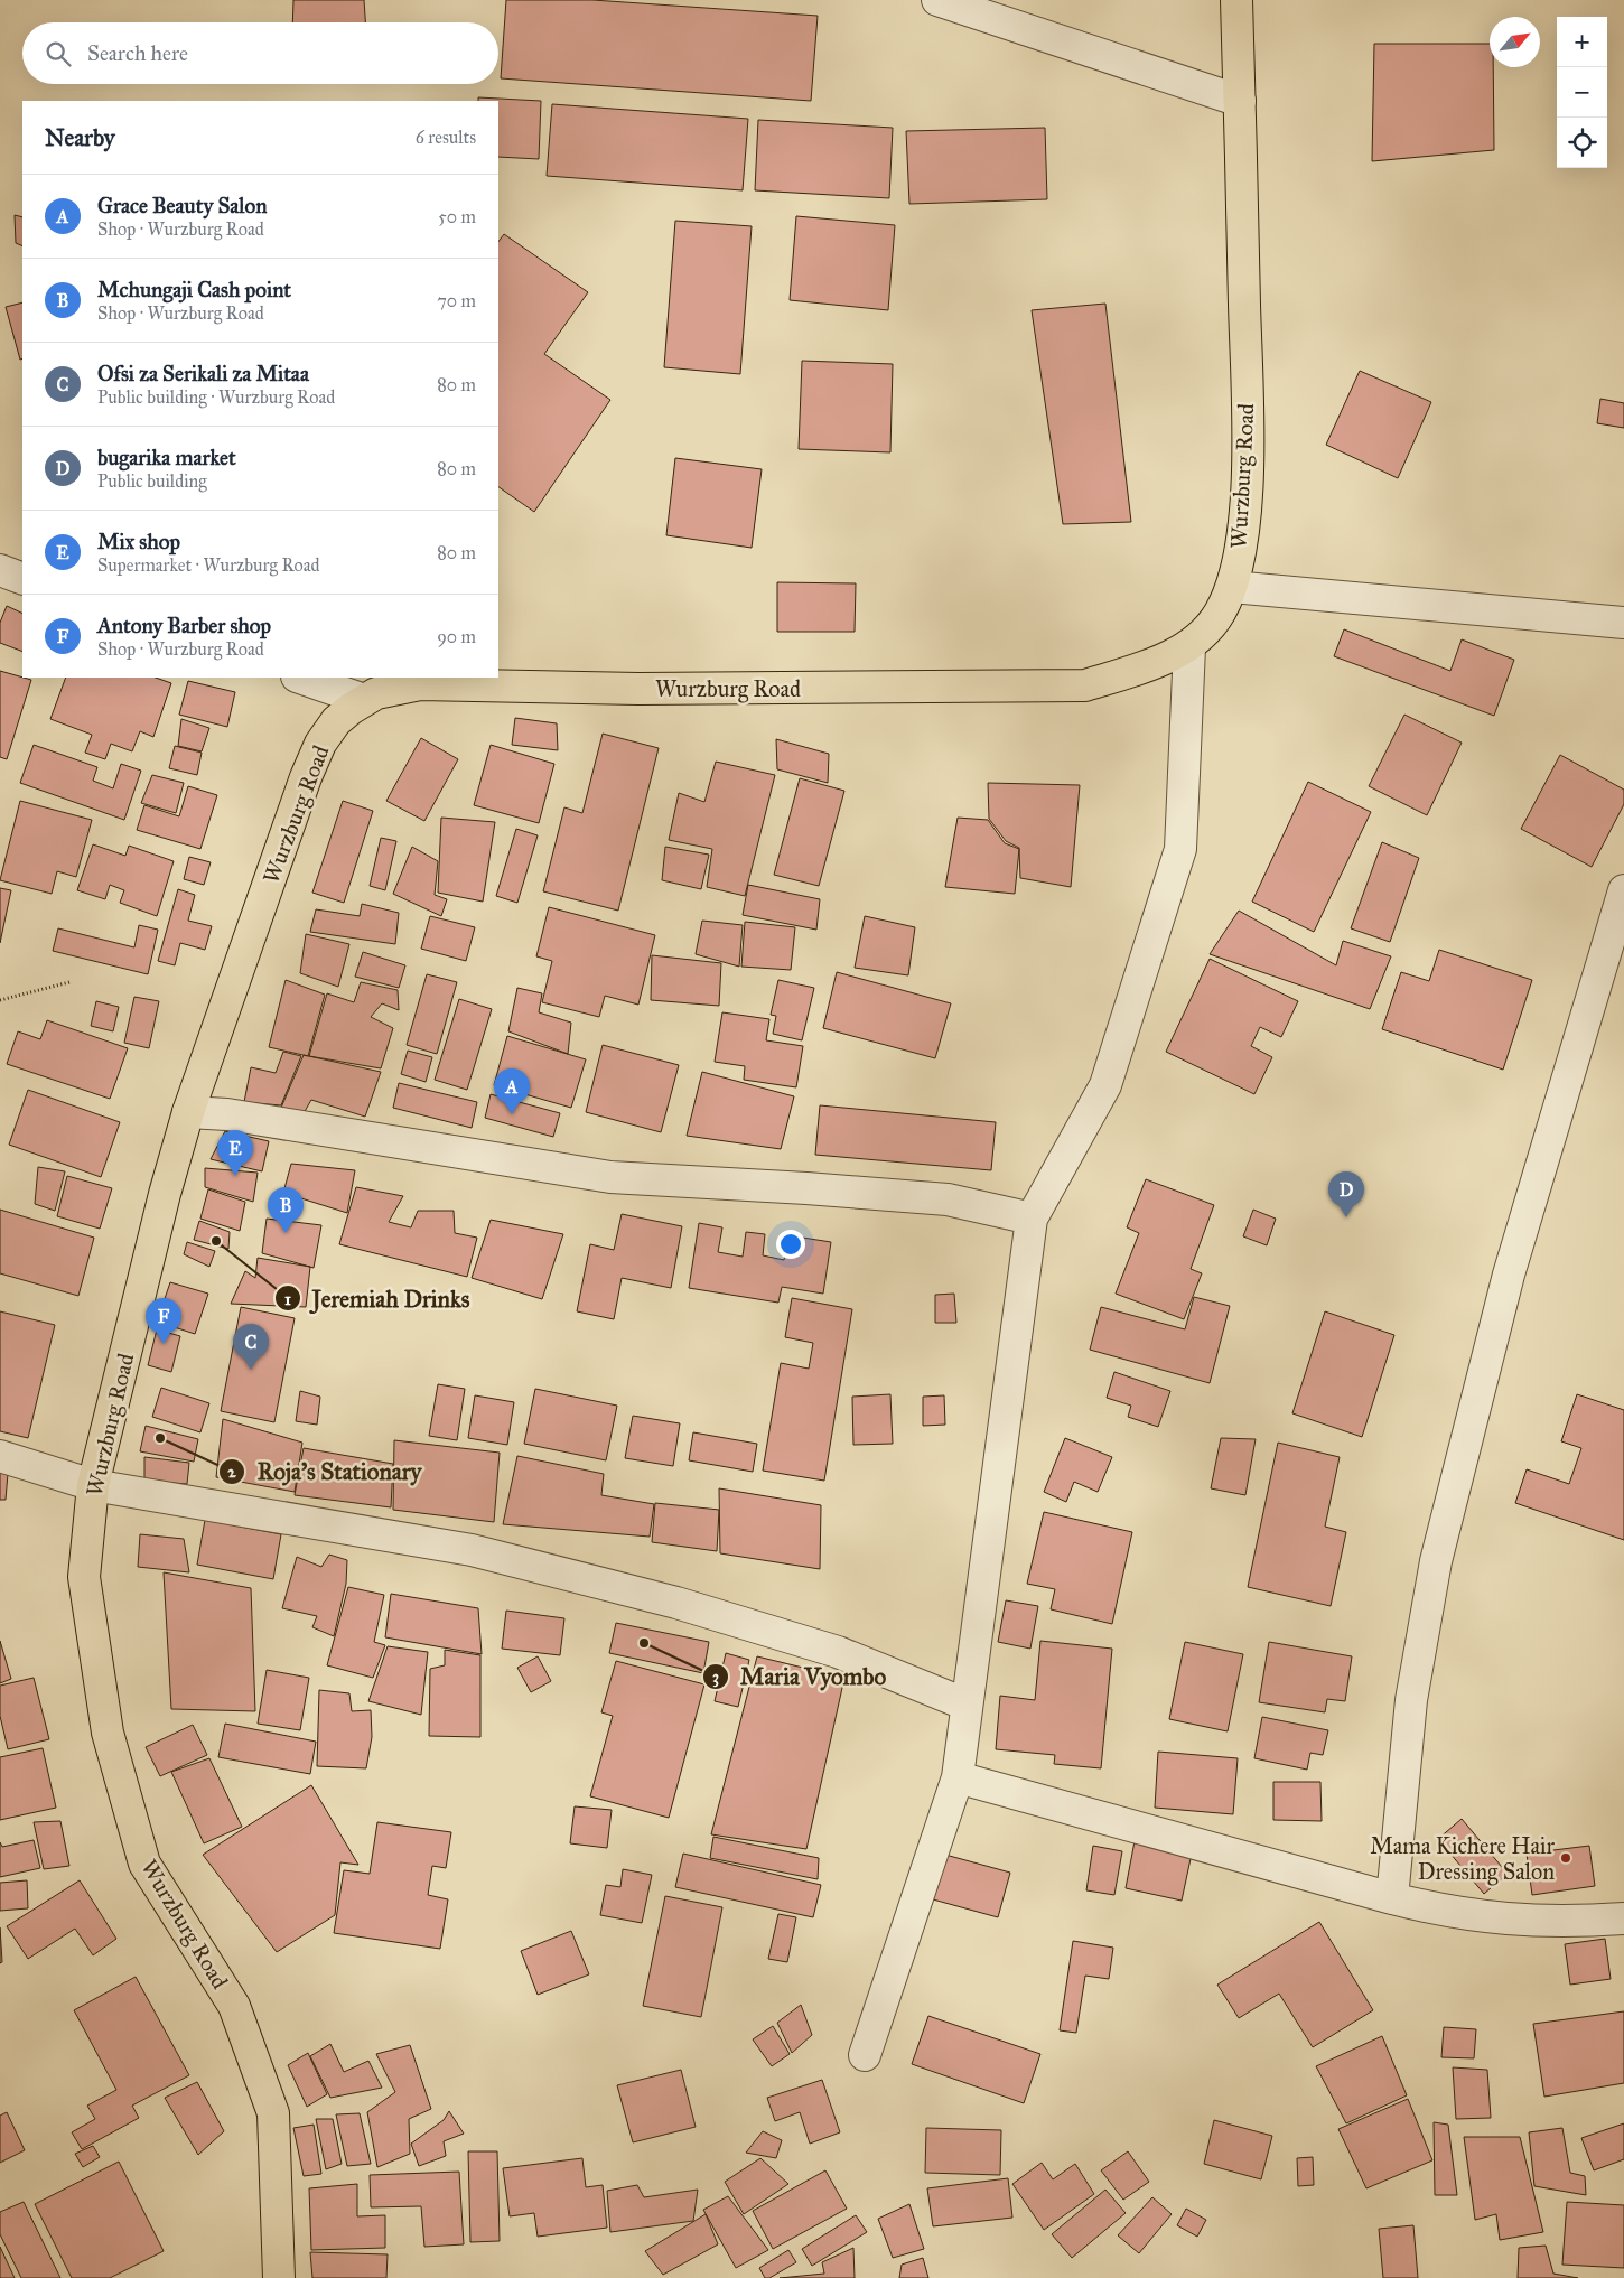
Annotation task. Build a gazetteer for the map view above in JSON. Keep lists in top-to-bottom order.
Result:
{
  "streets": {
    "main road": ["Wurzburg Road"]
  },
  "places": [
    "Jeremiah Drinks",
    "Roja's Stationary",
    "Maria Vyombo",
    "Mama Kichere Hair Dressing Salon"
  ],
  "north": "top right",
  "page": {
    "map_buttons": ["+", "−"],
    "search": "Search here",
    "heading": ["Nearby", "6 results"],
    "list": [
      {
        "mark": "A",
        "name": "Grace Beauty Salon",
        "note": "Shop · Wurzburg Road",
        "value": "50 m"
      },
      {
        "mark": "B",
        "name": "Mchungaji Cash point",
        "note": "Shop · Wurzburg Road",
        "value": "70 m"
      },
      {
        "mark": "C",
        "name": "Ofsi za Serikali za Mitaa",
        "note": "Public building · Wurzburg Road",
        "value": "80 m"
      },
      {
        "mark": "D",
        "name": "bugarika market",
        "note": "Public building",
        "value": "80 m"
      },
      {
        "mark": "E",
        "name": "Mix shop",
        "note": "Supermarket · Wurzburg Road",
        "value": "80 m"
      },
      {
        "mark": "F",
        "name": "Antony Barber shop",
        "note": "Shop · Wurzburg Road",
        "value": "90 m"
      }
    ],
    "pins": [
      "A",
      "E",
      "D",
      "B",
      "F",
      "C"
    ]
  }
}
